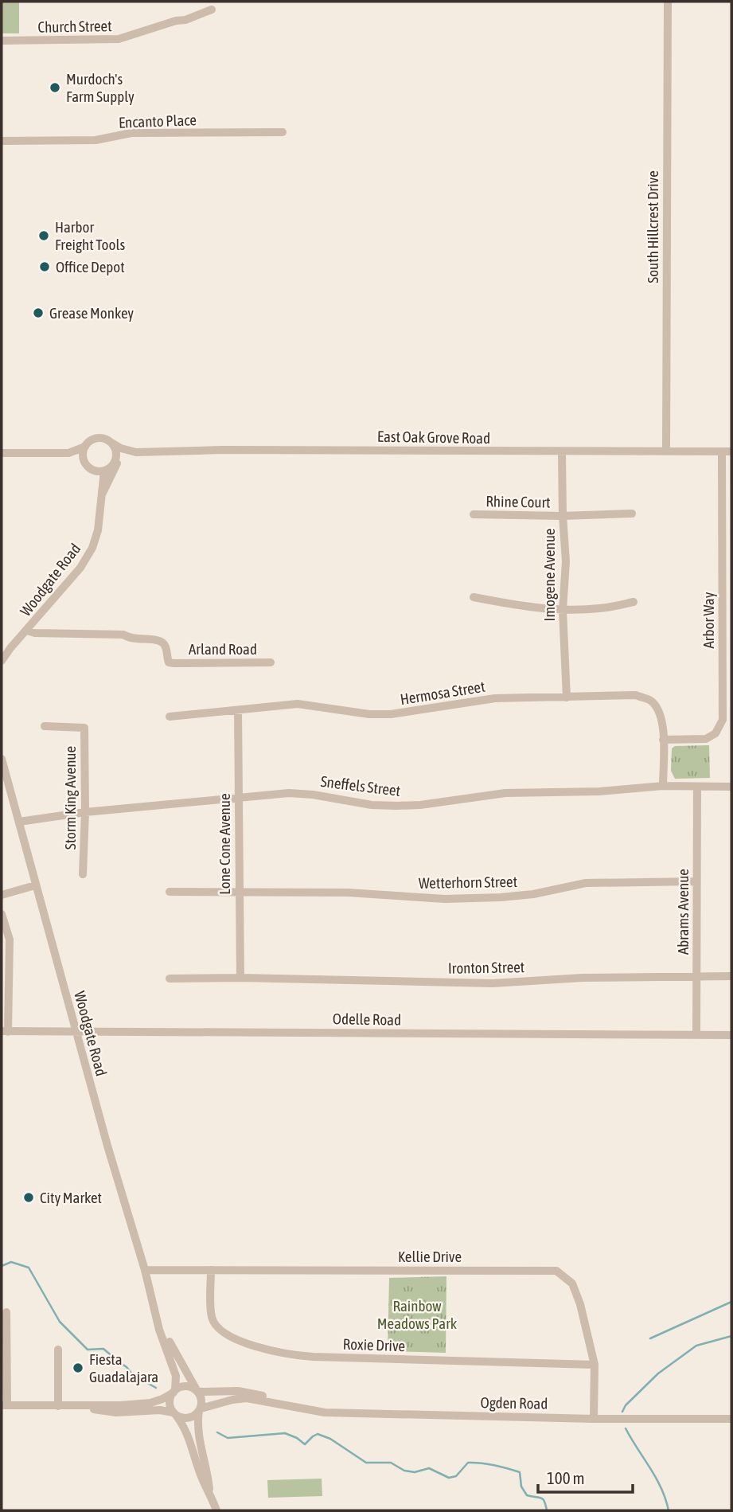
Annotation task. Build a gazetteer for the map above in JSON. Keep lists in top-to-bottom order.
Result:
{
  "streets": {
    "street": [
      "Church Street",
      "Encanto Place",
      "South Hillcrest Drive",
      "East Oak Grove Road",
      "Rhine Court",
      "Imogene Avenue",
      "Woodgate Road",
      "Arbor Way",
      "Arland Road",
      "Hermosa Street",
      "Sneffels Street",
      "Storm King Avenue",
      "Lone Cone Avenue",
      "Wetterhorn Street",
      "Abrams Avenue",
      "Ironton Street",
      "Odelle Road",
      "Kellie Drive",
      "Roxie Drive",
      "Ogden Road"
    ]
  },
  "crossings": [
    ["South Hillcrest Drive", "East Oak Grove Road"],
    ["East Oak Grove Road", "Imogene Avenue"],
    ["East Oak Grove Road", "Woodgate Road"],
    ["East Oak Grove Road", "Arbor Way"],
    ["Rhine Court", "Imogene Avenue"],
    ["Imogene Avenue", "Hermosa Street"],
    ["Woodgate Road", "Arland Road"],
    ["Woodgate Road", "Sneffels Street"],
    ["Woodgate Road", "Odelle Road"],
    ["Woodgate Road", "Kellie Drive"],
    ["Woodgate Road", "Ogden Road"],
    ["Arbor Way", "Hermosa Street"],
    ["Hermosa Street", "Lone Cone Avenue"],
    ["Sneffels Street", "Storm King Avenue"],
    ["Sneffels Street", "Lone Cone Avenue"],
    ["Sneffels Street", "Abrams Avenue"],
    ["Lone Cone Avenue", "Wetterhorn Street"],
    ["Lone Cone Avenue", "Ironton Street"],
    ["Wetterhorn Street", "Abrams Avenue"],
    ["Abrams Avenue", "Ironton Street"],
    ["Abrams Avenue", "Odelle Road"],
    ["Kellie Drive", "Roxie Drive"],
    ["Kellie Drive", "Ogden Road"]
  ],
  "parks": ["Rainbow Meadows Park"],
  "places": [
    "Murdoch's Farm Supply",
    "Harbor Freight Tools",
    "Office Depot",
    "Grease Monkey",
    "City Market",
    "Fiesta Guadalajara"
  ],
  "scale_bar": "100 m"
}
